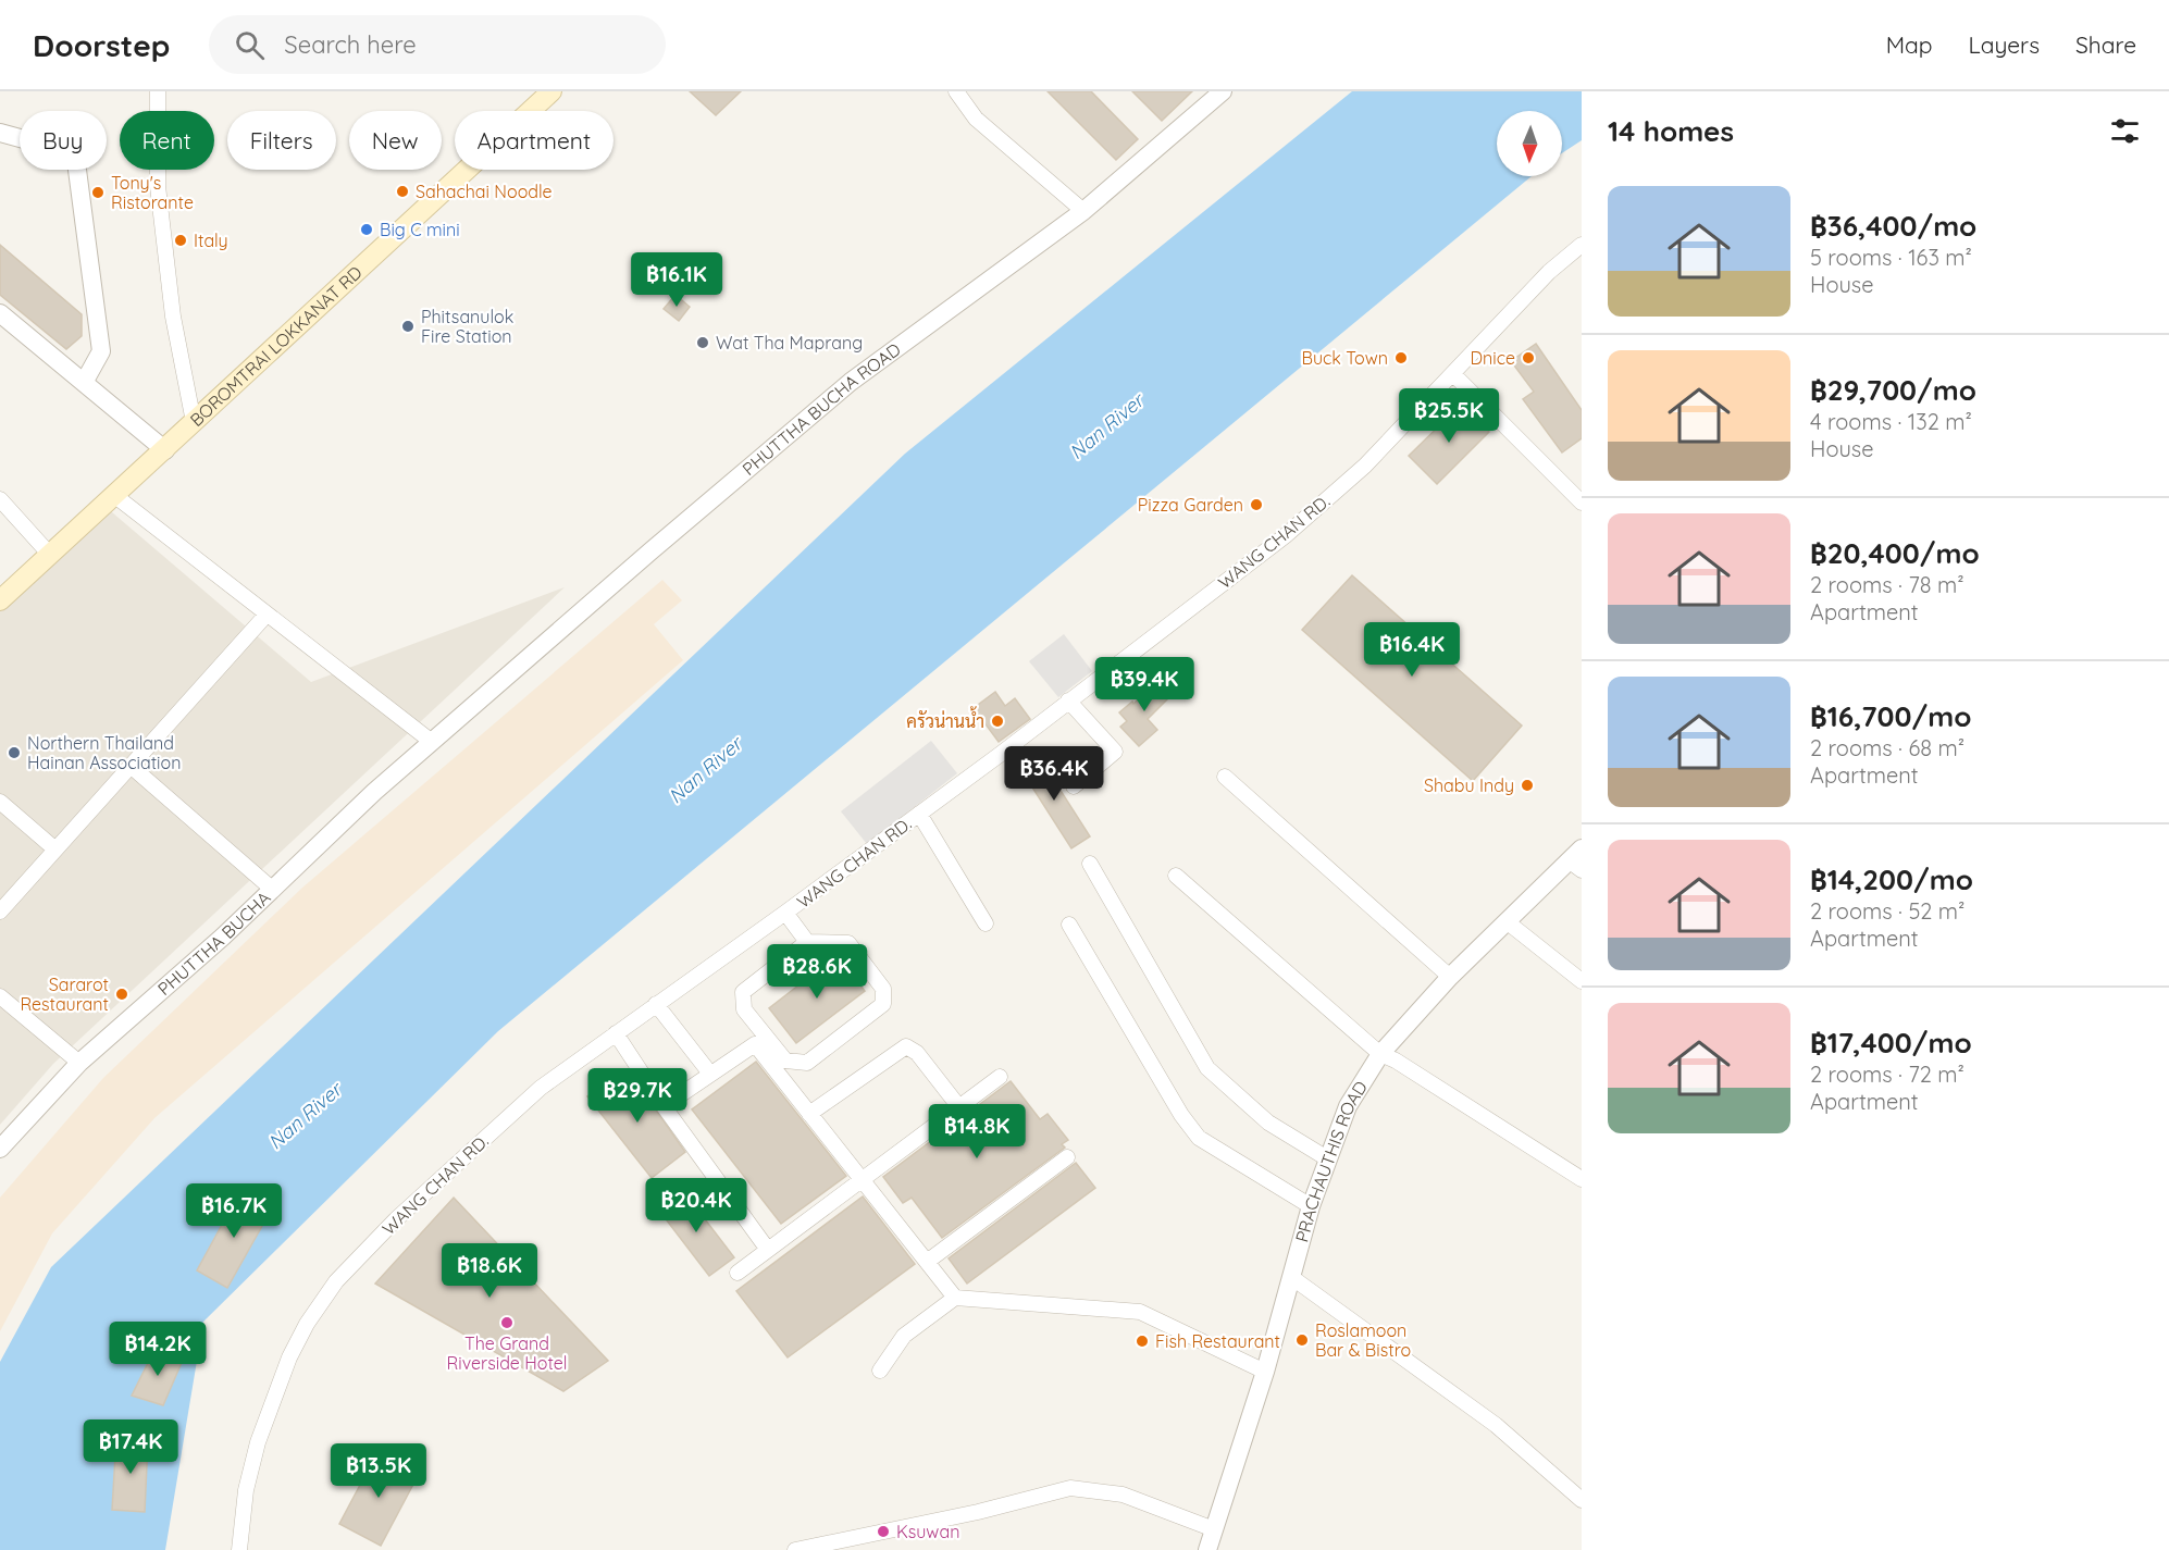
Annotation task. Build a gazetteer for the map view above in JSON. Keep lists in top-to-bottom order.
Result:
{
  "streets": {
    "main road": ["BOROMTRAI LOKKANAT RD"],
    "street": [
      "PHUTTHA BUCHA ROAD",
      "WANG CHAN RD.",
      "PHUTTHA BUCHA",
      "PRACHAUTHIS ROAD"
    ]
  },
  "crossings": [
    ["PHUTTHA BUCHA ROAD", "PHUTTHA BUCHA"]
  ],
  "water": ["Nan River"],
  "places": [
    "Sahachai Noodle",
    "Tony's Ristorante",
    "Big C mini",
    "Italy",
    "Phitsanulok Fire Station",
    "Wat Tha Maprang",
    "Buck Town",
    "Dnice",
    "Pizza Garden",
    "ครัวน่านน้ำ",
    "Northern Thailand Hainan Association",
    "Shabu Indy",
    "Sararot Restaurant",
    "The Grand Riverside Hotel",
    "Roslamoon Bar & Bistro",
    "Fish Restaurant",
    "Ksuwan"
  ],
  "north": "bottom",
  "page": {
    "header": "Doorstep",
    "search": "Search here",
    "nav": ["Map", "Layers", "Share"],
    "heading": "14 homes",
    "chip": [
      "Buy",
      "Rent",
      "Filters",
      "New",
      "Apartment"
    ],
    "list": [
      {
        "name": "฿36,400/mo",
        "note": "5 rooms · 163 m² · House"
      },
      {
        "name": "฿29,700/mo",
        "note": "4 rooms · 132 m² · House"
      },
      {
        "name": "฿20,400/mo",
        "note": "2 rooms · 78 m² · Apartment"
      },
      {
        "name": "฿16,700/mo",
        "note": "2 rooms · 68 m² · Apartment"
      },
      {
        "name": "฿14,200/mo",
        "note": "2 rooms · 52 m² · Apartment"
      },
      {
        "name": "฿17,400/mo",
        "note": "2 rooms · 72 m² · Apartment"
      }
    ],
    "price": [
      "฿16.1K",
      "฿25.5K",
      "฿16.4K",
      "฿39.4K",
      "฿36.4K",
      "฿28.6K",
      "฿29.7K",
      "฿14.8K",
      "฿20.4K",
      "฿16.7K",
      "฿18.6K",
      "฿14.2K",
      "฿17.4K",
      "฿13.5K"
    ]
  }
}
